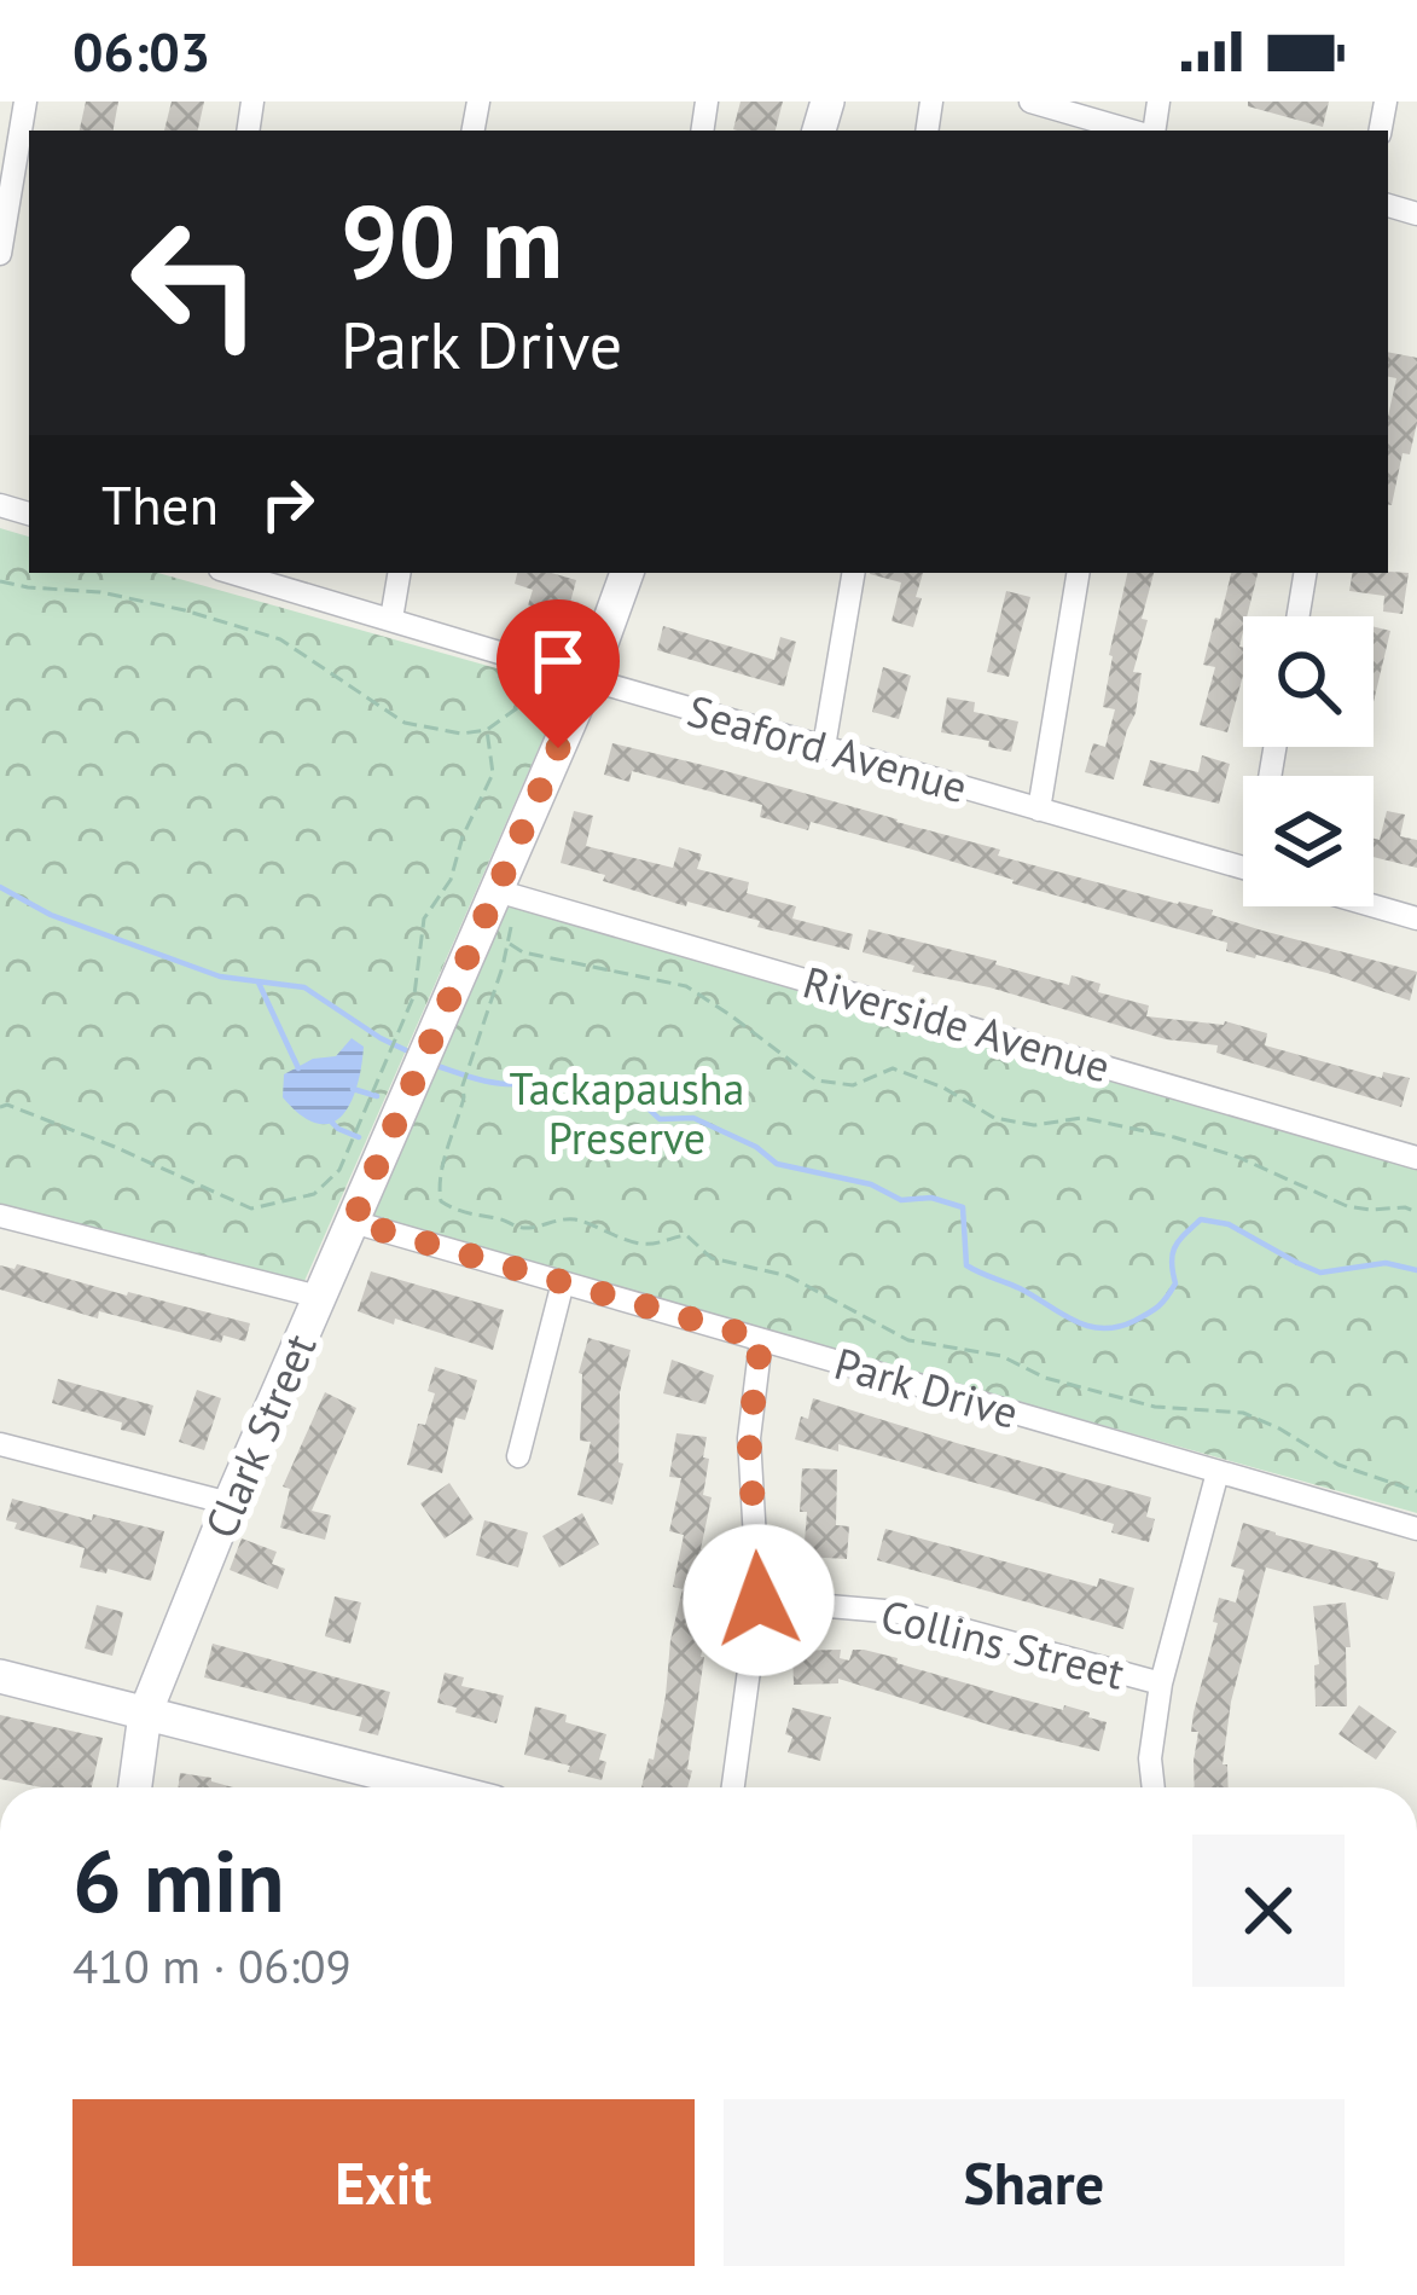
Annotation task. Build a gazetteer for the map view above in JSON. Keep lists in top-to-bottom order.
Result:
{
  "streets": {
    "street": [
      "Seaford Avenue",
      "Riverside Avenue",
      "Park Drive",
      "Clark Street",
      "Collins Street"
    ]
  },
  "crossings": [
    ["Seaford Avenue", "Clark Street"],
    ["Riverside Avenue", "Clark Street"],
    ["Park Drive", "Clark Street"]
  ],
  "parks": ["Tackapausha Preserve"],
  "page": {
    "status": "06:03",
    "turn": ["90 m", "Park Drive"],
    "then": "Then",
    "heading": ["6 min", "410 m · 06:09"],
    "buttons": ["Exit", "Share"]
  }
}
